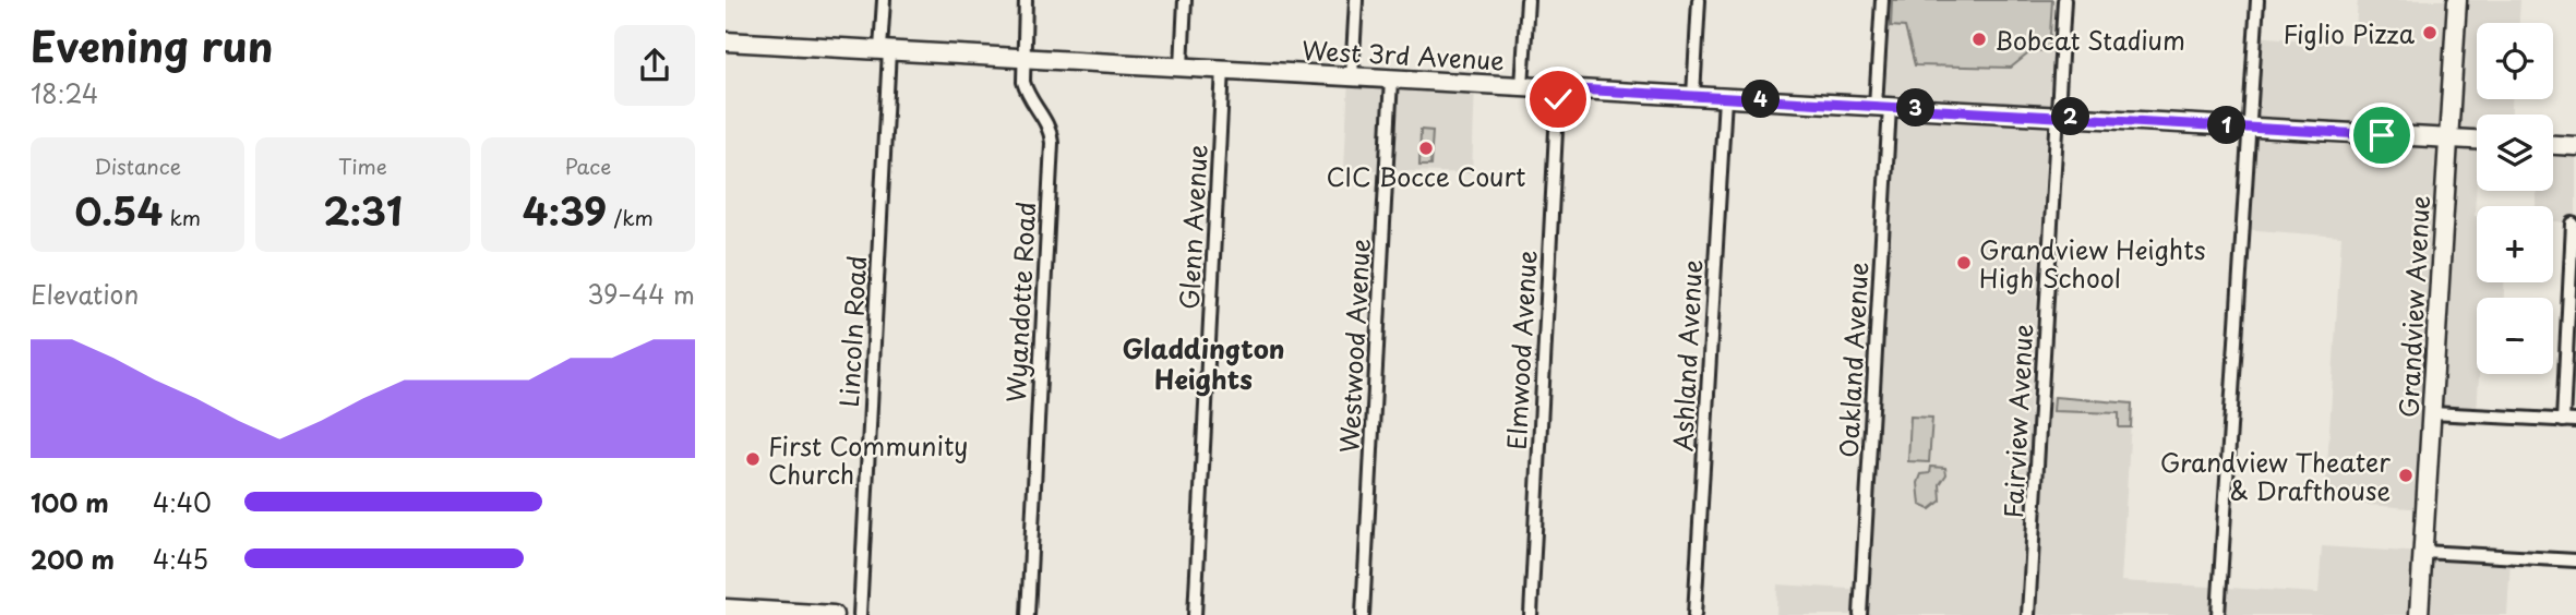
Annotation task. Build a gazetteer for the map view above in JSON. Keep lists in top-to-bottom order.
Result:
{
  "streets": {
    "street": [
      "West 3rd Avenue",
      "Glenn Avenue",
      "Wyandotte Road",
      "Grandview Avenue",
      "Lincoln Road",
      "Westwood Avenue",
      "Elmwood Avenue",
      "Ashland Avenue",
      "Oakland Avenue",
      "Fairview Avenue"
    ]
  },
  "crossings": [
    ["West 3rd Avenue", "Glenn Avenue"],
    ["West 3rd Avenue", "Wyandotte Road"],
    ["West 3rd Avenue", "Grandview Avenue"],
    ["West 3rd Avenue", "Lincoln Road"],
    ["West 3rd Avenue", "Westwood Avenue"],
    ["West 3rd Avenue", "Elmwood Avenue"],
    ["West 3rd Avenue", "Ashland Avenue"],
    ["West 3rd Avenue", "Oakland Avenue"],
    ["West 3rd Avenue", "Fairview Avenue"]
  ],
  "districts": ["Gladdington Heights"],
  "places": [
    "Figlio Pizza",
    "Bobcat Stadium",
    "CIC Bocce Court",
    "Grandview Heights High School",
    "First Community Church",
    "Grandview Theater & Drafthouse"
  ],
  "page": {
    "heading": ["Evening run", "18:24"],
    "map_buttons": ["+", "−"],
    "pins": [
      "4",
      "3",
      "2",
      "1"
    ],
    "stats": [
      ["Distance", "0.54 km"],
      ["Time", "2:31"],
      ["Pace", "4:39 /km"]
    ],
    "chart": ["Elevation", "39–44 m"],
    "list": [
      {
        "name": "100 m",
        "note": "4:40"
      },
      {
        "name": "200 m",
        "note": "4:45"
      }
    ]
  }
}
